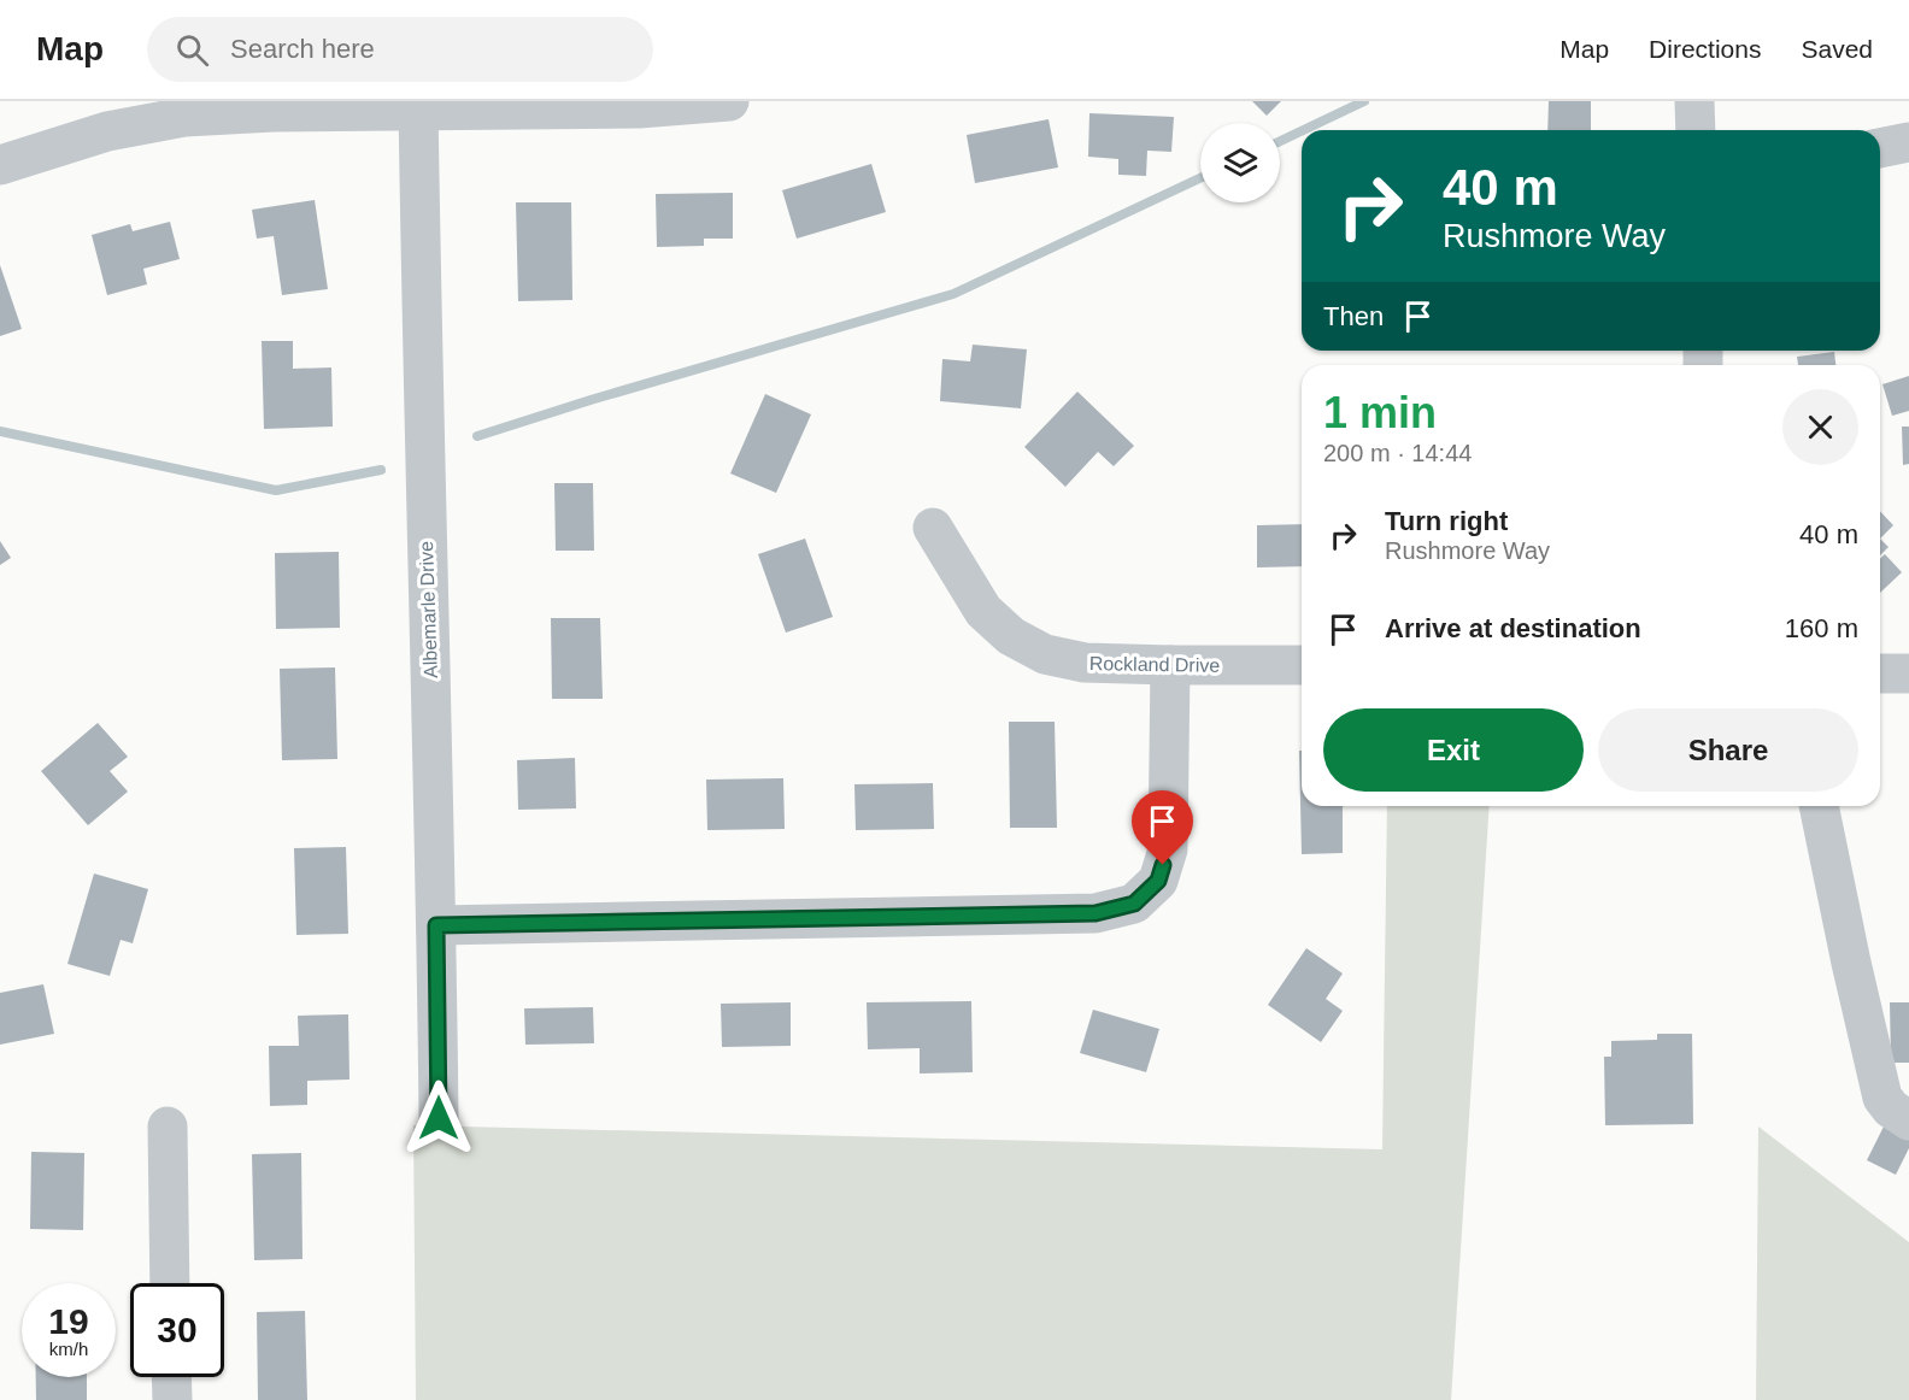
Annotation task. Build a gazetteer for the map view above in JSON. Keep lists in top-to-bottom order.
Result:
{
  "streets": {
    "street": ["Albemarle Drive", "Rockland Drive"]
  },
  "page": {
    "header": "Map",
    "search": "Search here",
    "nav": ["Map", "Directions", "Saved"],
    "turn": ["40 m", "Rushmore Way"],
    "then": "Then",
    "heading": ["1 min", "200 m · 14:44"],
    "list": [
      {
        "name": "Turn right",
        "note": "Rushmore Way",
        "value": "40 m"
      },
      {
        "name": "Arrive at destination",
        "value": "160 m"
      }
    ],
    "buttons": ["Exit", "Share"],
    "speed": "19 km/h",
    "limit": "30"
  }
}
